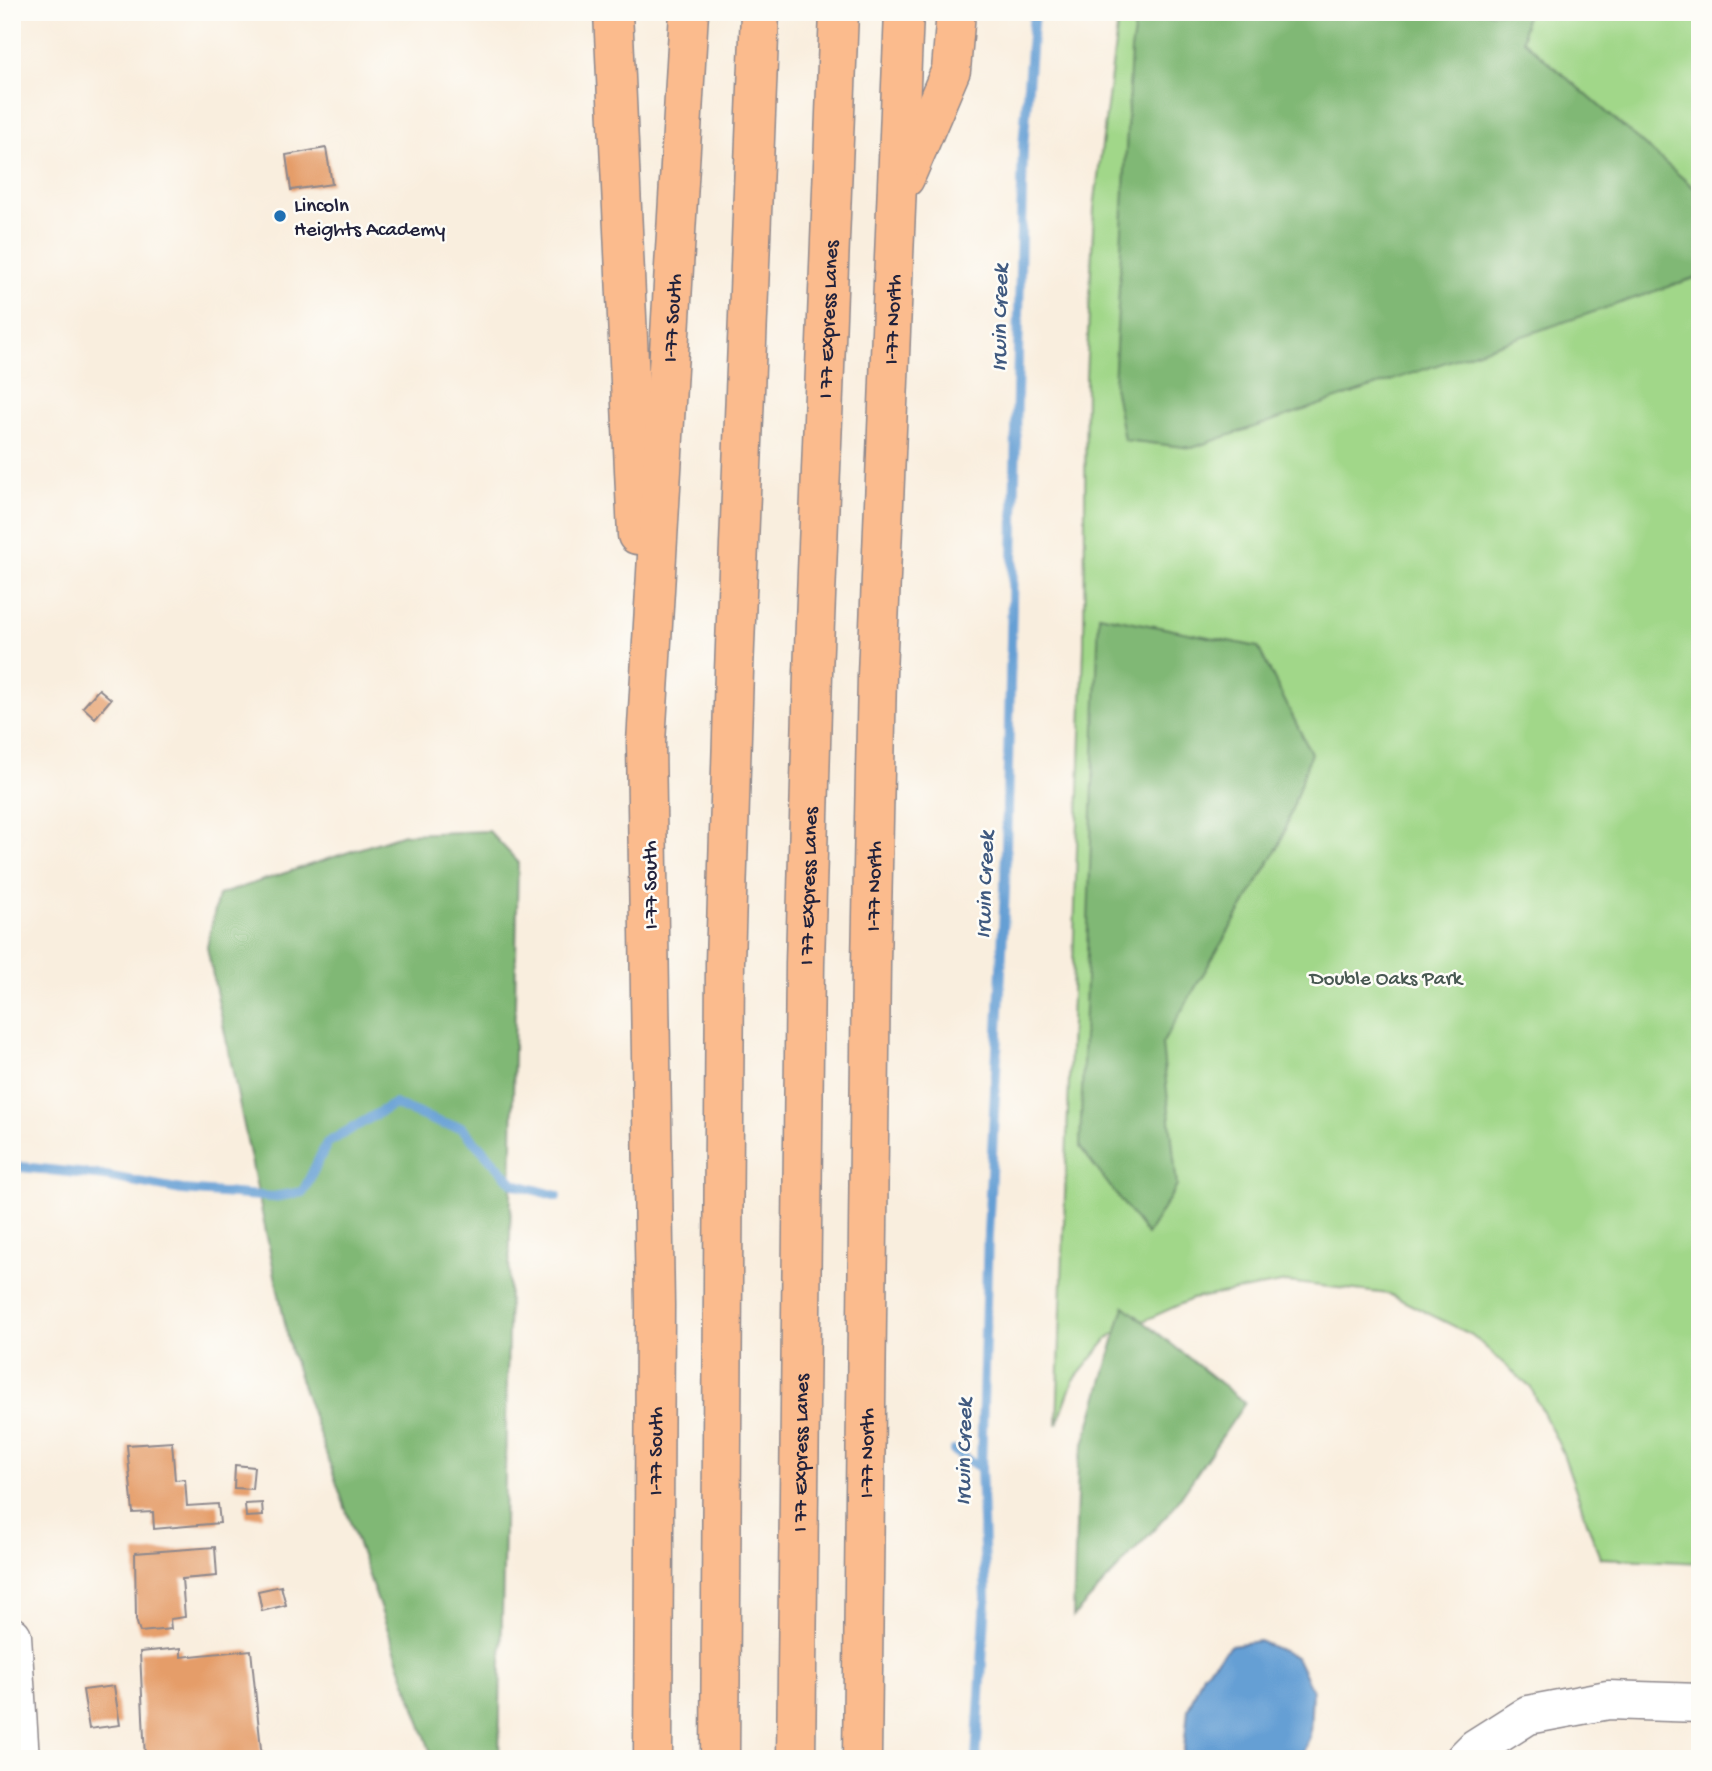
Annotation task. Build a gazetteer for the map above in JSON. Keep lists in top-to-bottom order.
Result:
{
  "streets": {
    "highway": ["I-77 South", "I 77 Express Lanes", "I-77 North"]
  },
  "water": ["Irwin Creek"],
  "parks": ["Double Oaks Park"],
  "places": ["Lincoln Heights Academy"]
}
